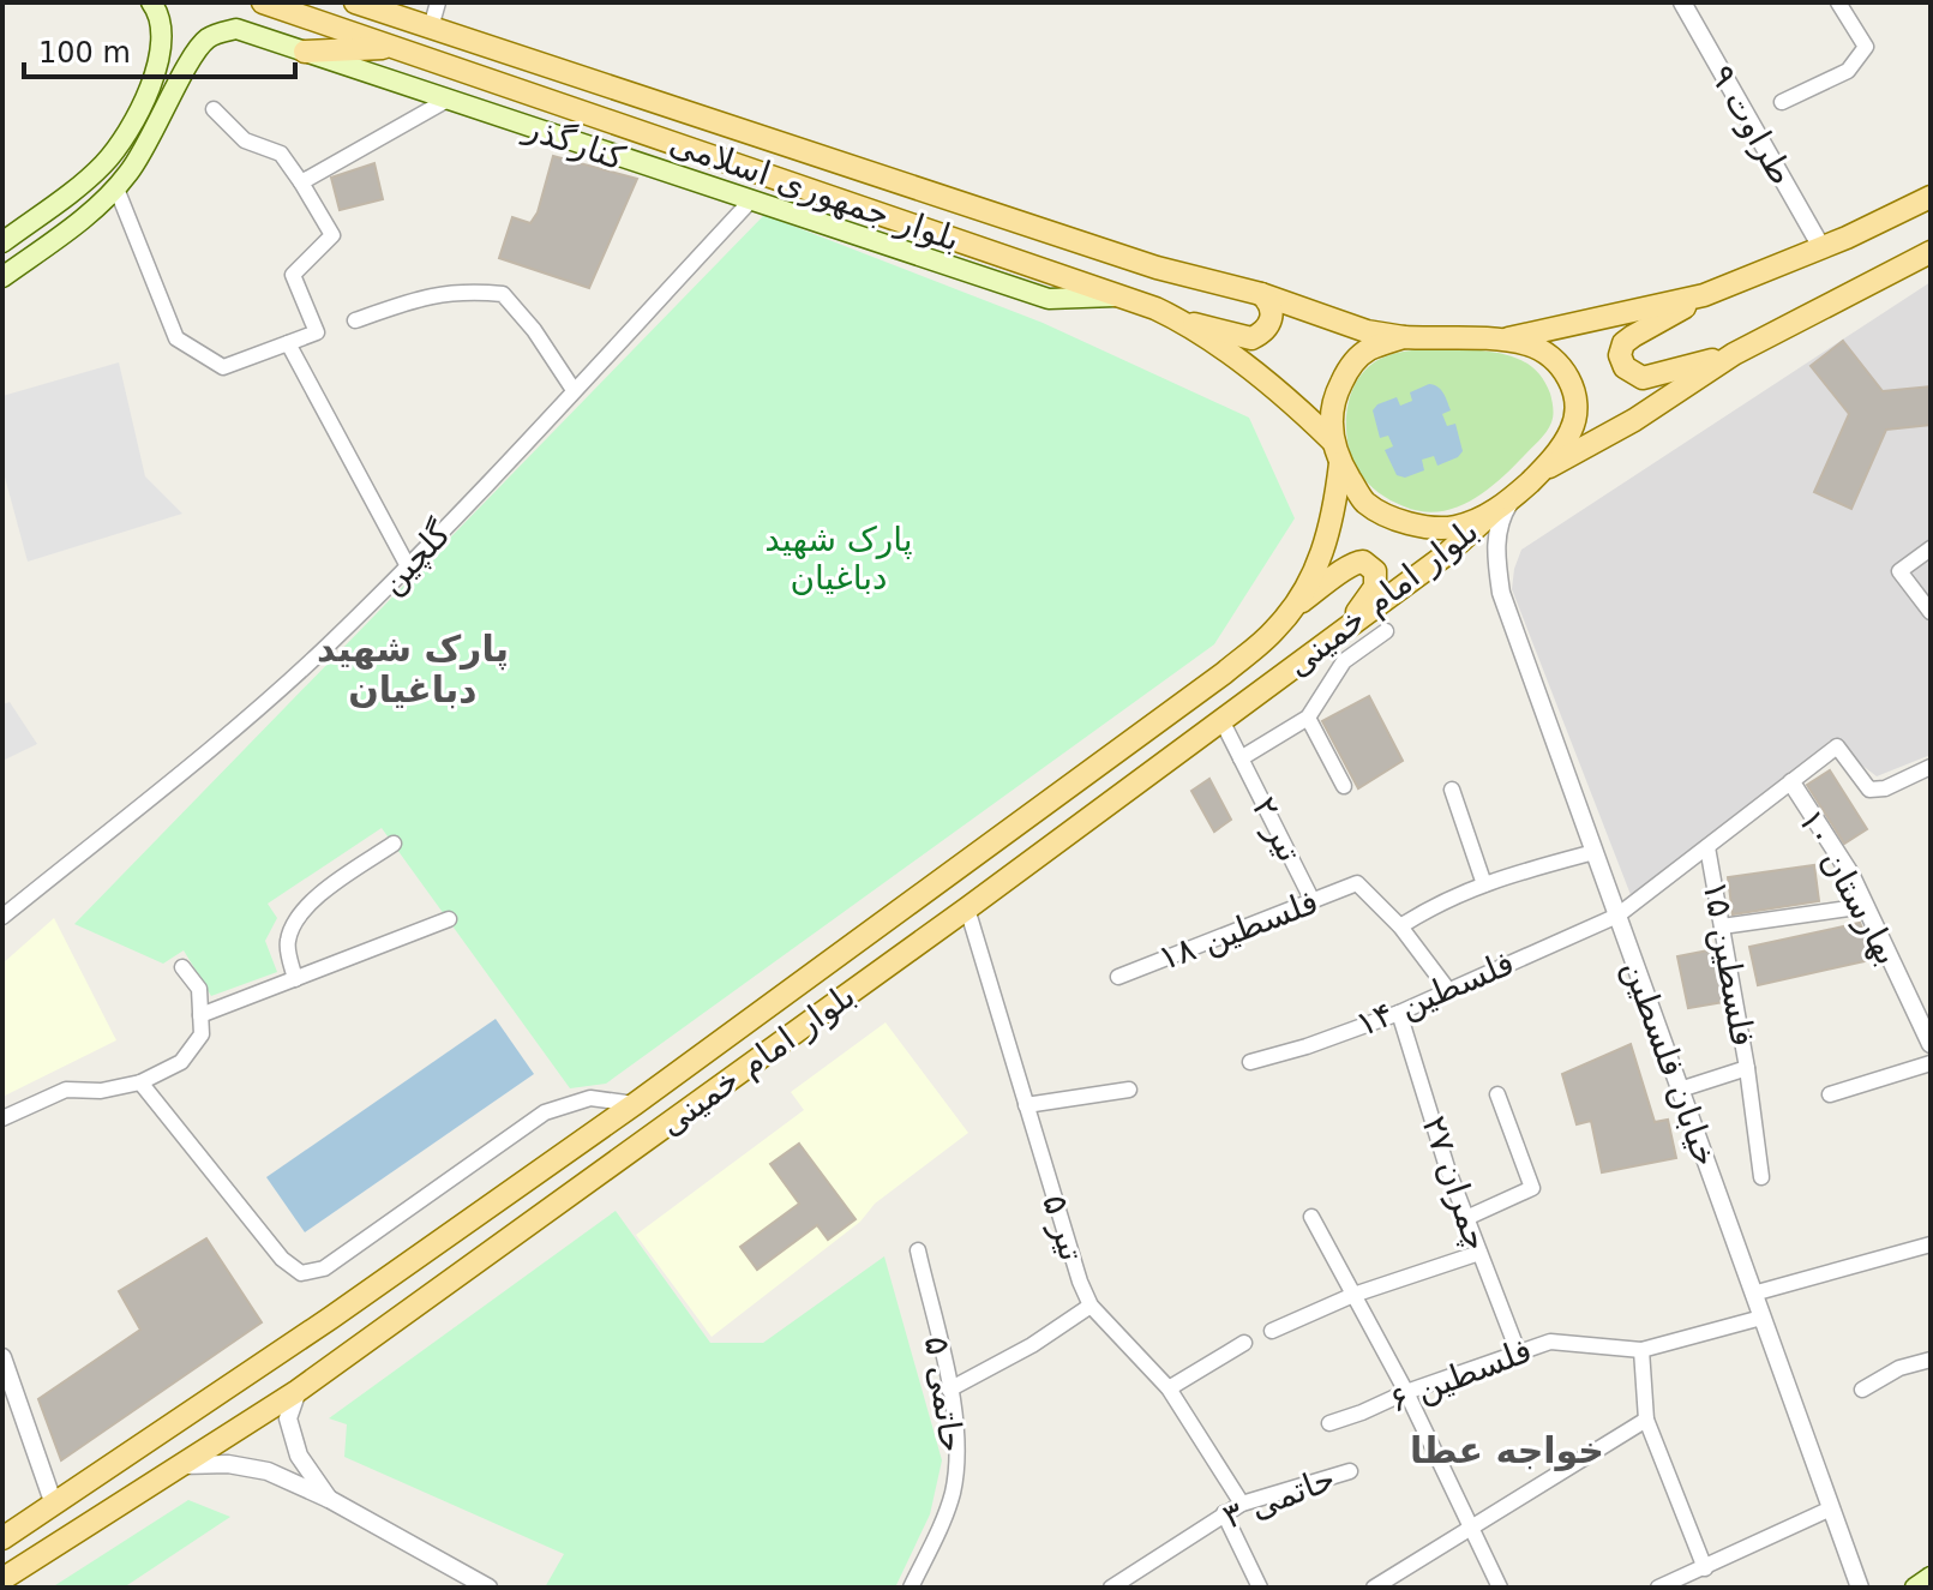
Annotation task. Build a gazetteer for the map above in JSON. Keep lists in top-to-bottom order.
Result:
{
  "streets": {
    "main road": ["کنارگذر", "بلوار جمهوری اسلامی", "بلوار امام خمینی"],
    "street": [
      "طراوت ۹",
      "گلچین",
      "تیر ۲",
      "بهارستان ۱۰",
      "فلسطین ۱۸",
      "فلسطین ۱۵",
      "فلسطین ۱۴",
      "خیابان فلسطین",
      "چمران ۲۷",
      "تیر ۵",
      "فلسطین ۶",
      "حاتمی ۵",
      "حاتمی ۳"
    ]
  },
  "crossings": [
    ["کنارگذر", "بلوار جمهوری اسلامی"],
    ["کنارگذر", "گلچین"],
    ["بلوار جمهوری اسلامی", "بلوار امام خمینی"],
    ["بلوار جمهوری اسلامی", "خیابان فلسطین"],
    ["بلوار امام خمینی", "تیر ۲"],
    ["بلوار امام خمینی", "خیابان فلسطین"],
    ["بلوار امام خمینی", "تیر ۵"],
    ["تیر ۲", "فلسطین ۱۸"],
    ["بهارستان ۱۰", "فلسطین ۱۴"],
    ["فلسطین ۱۵", "فلسطین ۱۴"],
    ["فلسطین ۱۵", "خیابان فلسطین"],
    ["فلسطین ۱۴", "خیابان فلسطین"],
    ["فلسطین ۱۴", "چمران ۲۷"],
    ["خیابان فلسطین", "فلسطین ۶"],
    ["چمران ۲۷", "فلسطین ۶"],
    ["تیر ۵", "حاتمی ۳"]
  ],
  "districts": ["پارک شهید دباغیان", "خواجه عطا"],
  "parks": ["پارک شهید دباغیان"],
  "scale_bar": "100 m"
}
